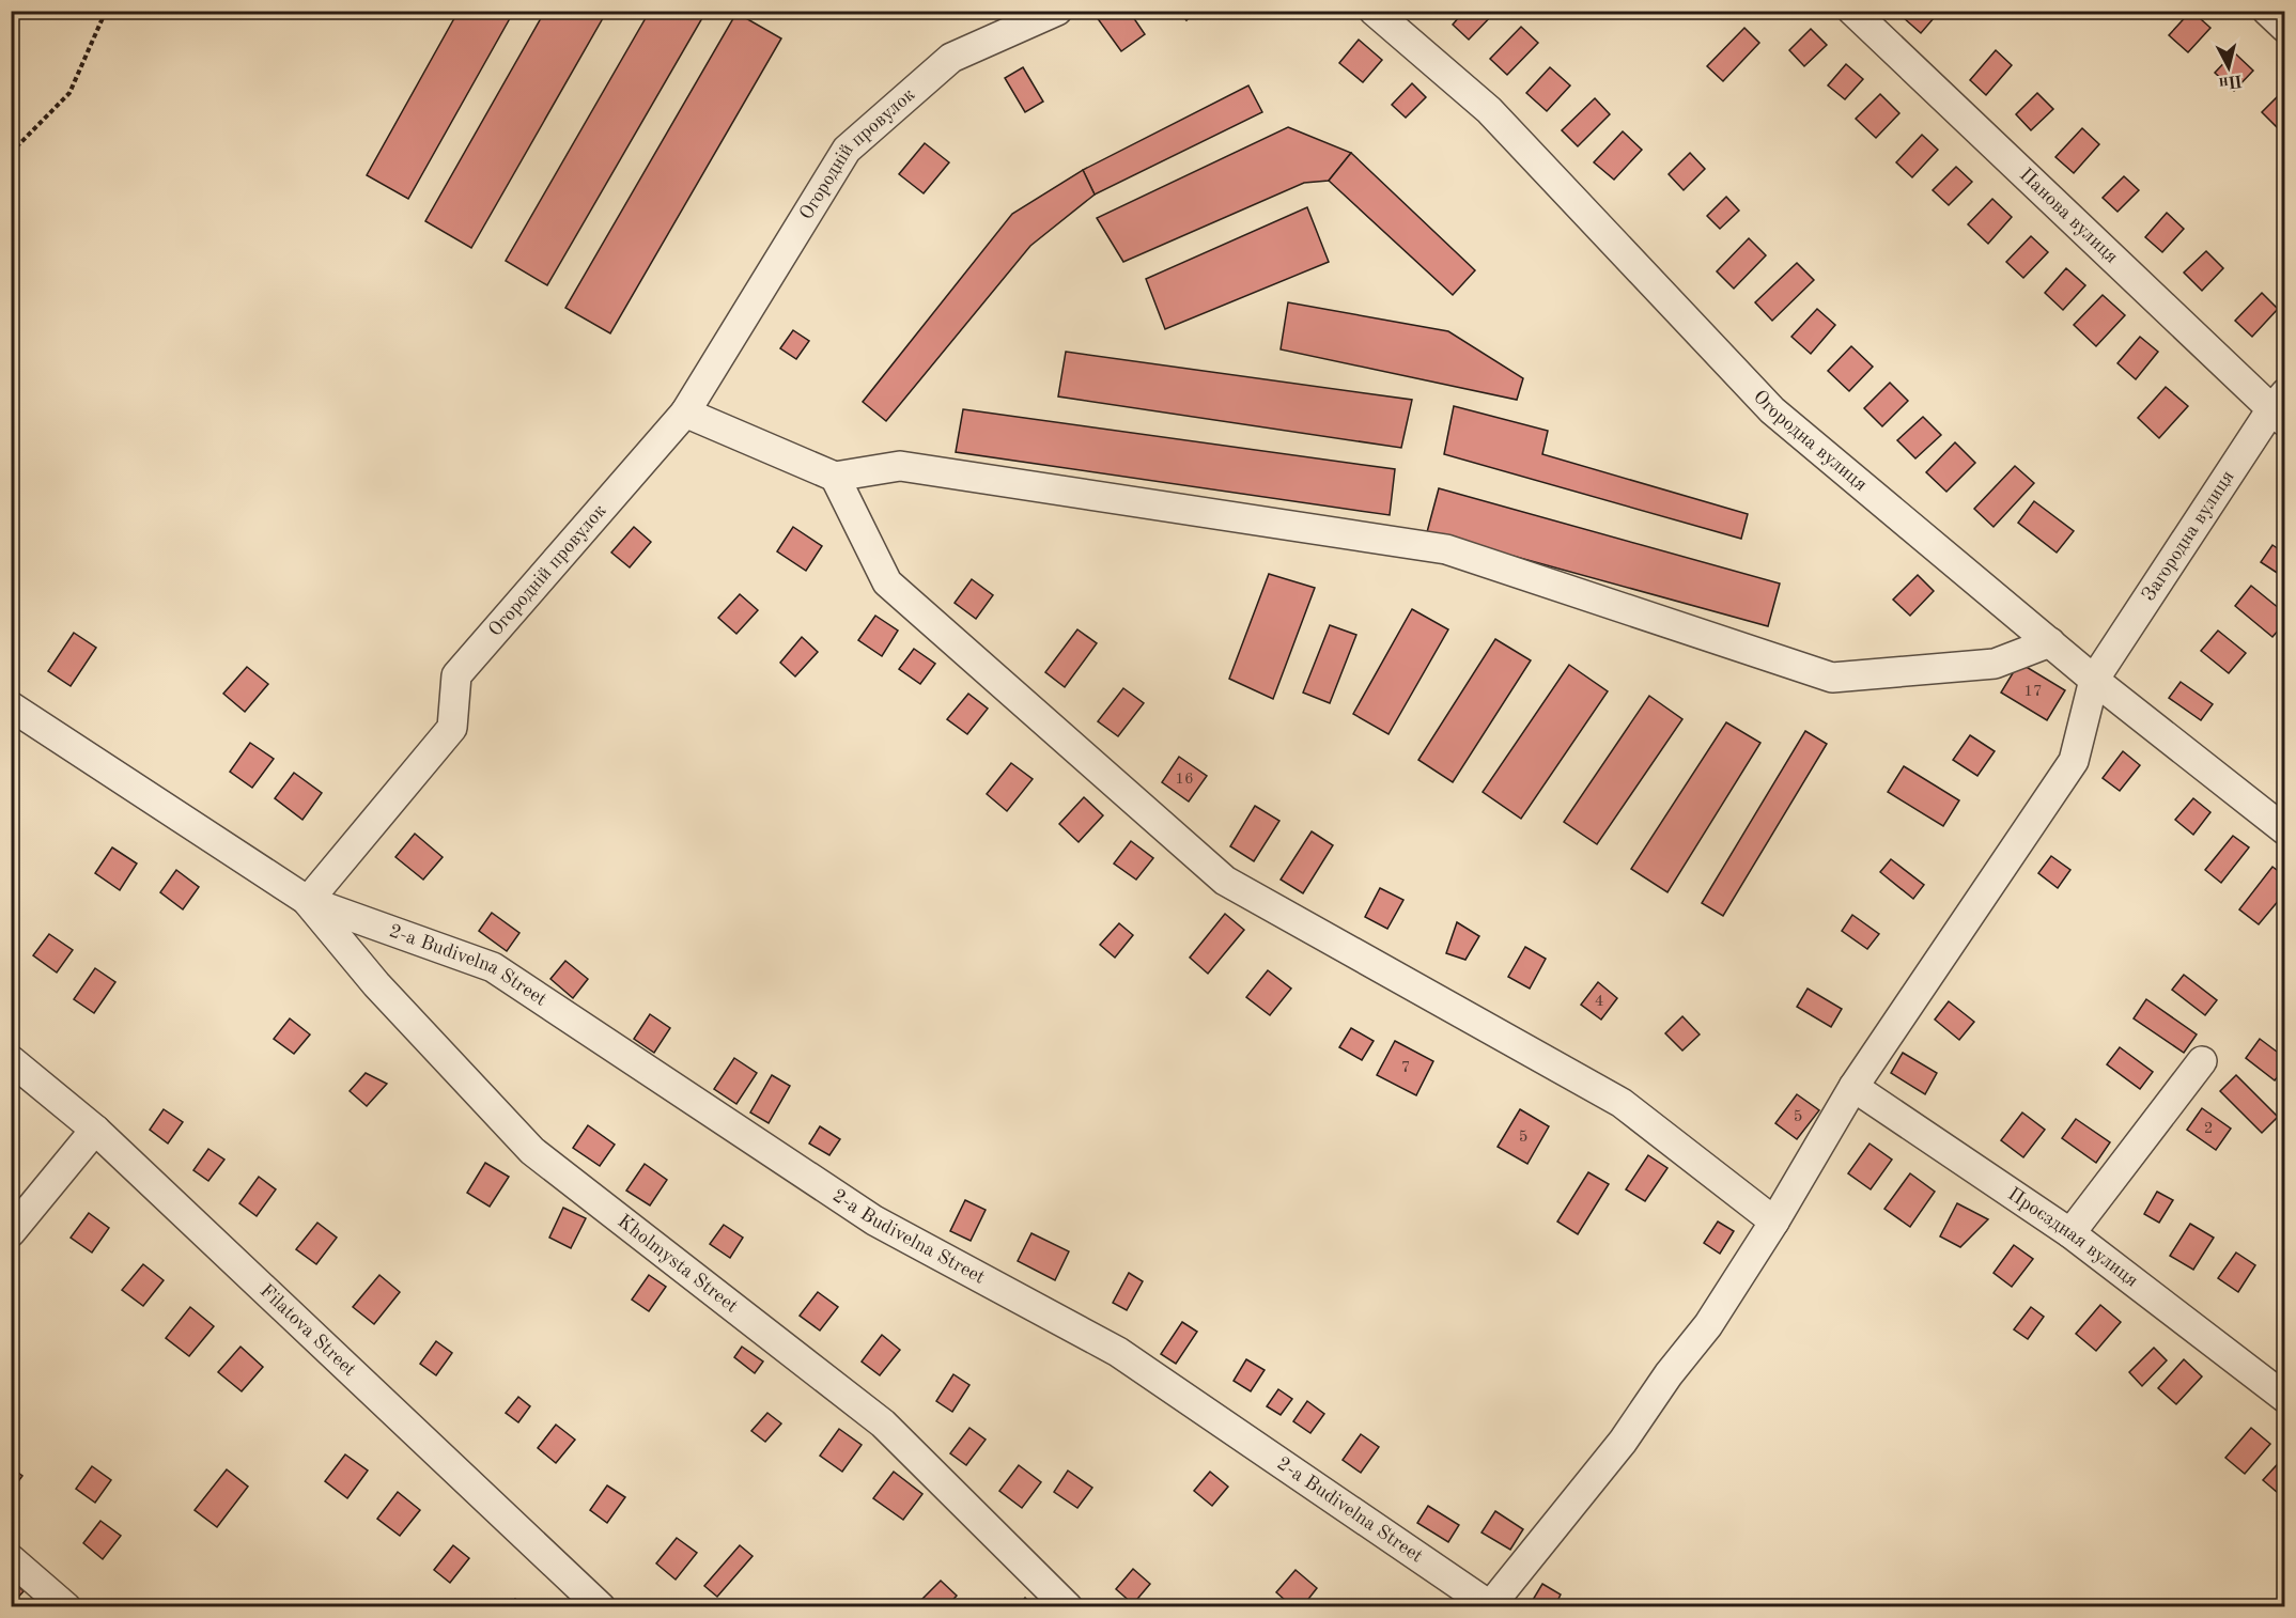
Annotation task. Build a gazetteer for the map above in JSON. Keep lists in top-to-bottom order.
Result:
{
  "streets": {
    "street": [
      "Огородній провулок",
      "Панова вулиця",
      "Огородна вулиця",
      "Загородна вулиця",
      "2-a Budivelna Street",
      "Проєздная вулиця",
      "Kholmysta Street",
      "Filatova Street"
    ]
  },
  "crossings": [
    ["Огородній провулок", "2-a Budivelna Street"],
    ["Огородній провулок", "Kholmysta Street"],
    ["Панова вулиця", "Загородна вулиця"],
    ["Огородна вулиця", "Загородна вулиця"],
    ["Загородна вулиця", "2-a Budivelna Street"],
    ["Загородна вулиця", "Проєздная вулиця"],
    ["2-a Budivelna Street", "Kholmysta Street"]
  ],
  "house_numbers": [
    "17",
    "16",
    "4",
    "7",
    "5",
    "2",
    "5"
  ],
  "north": "bottom"
}
